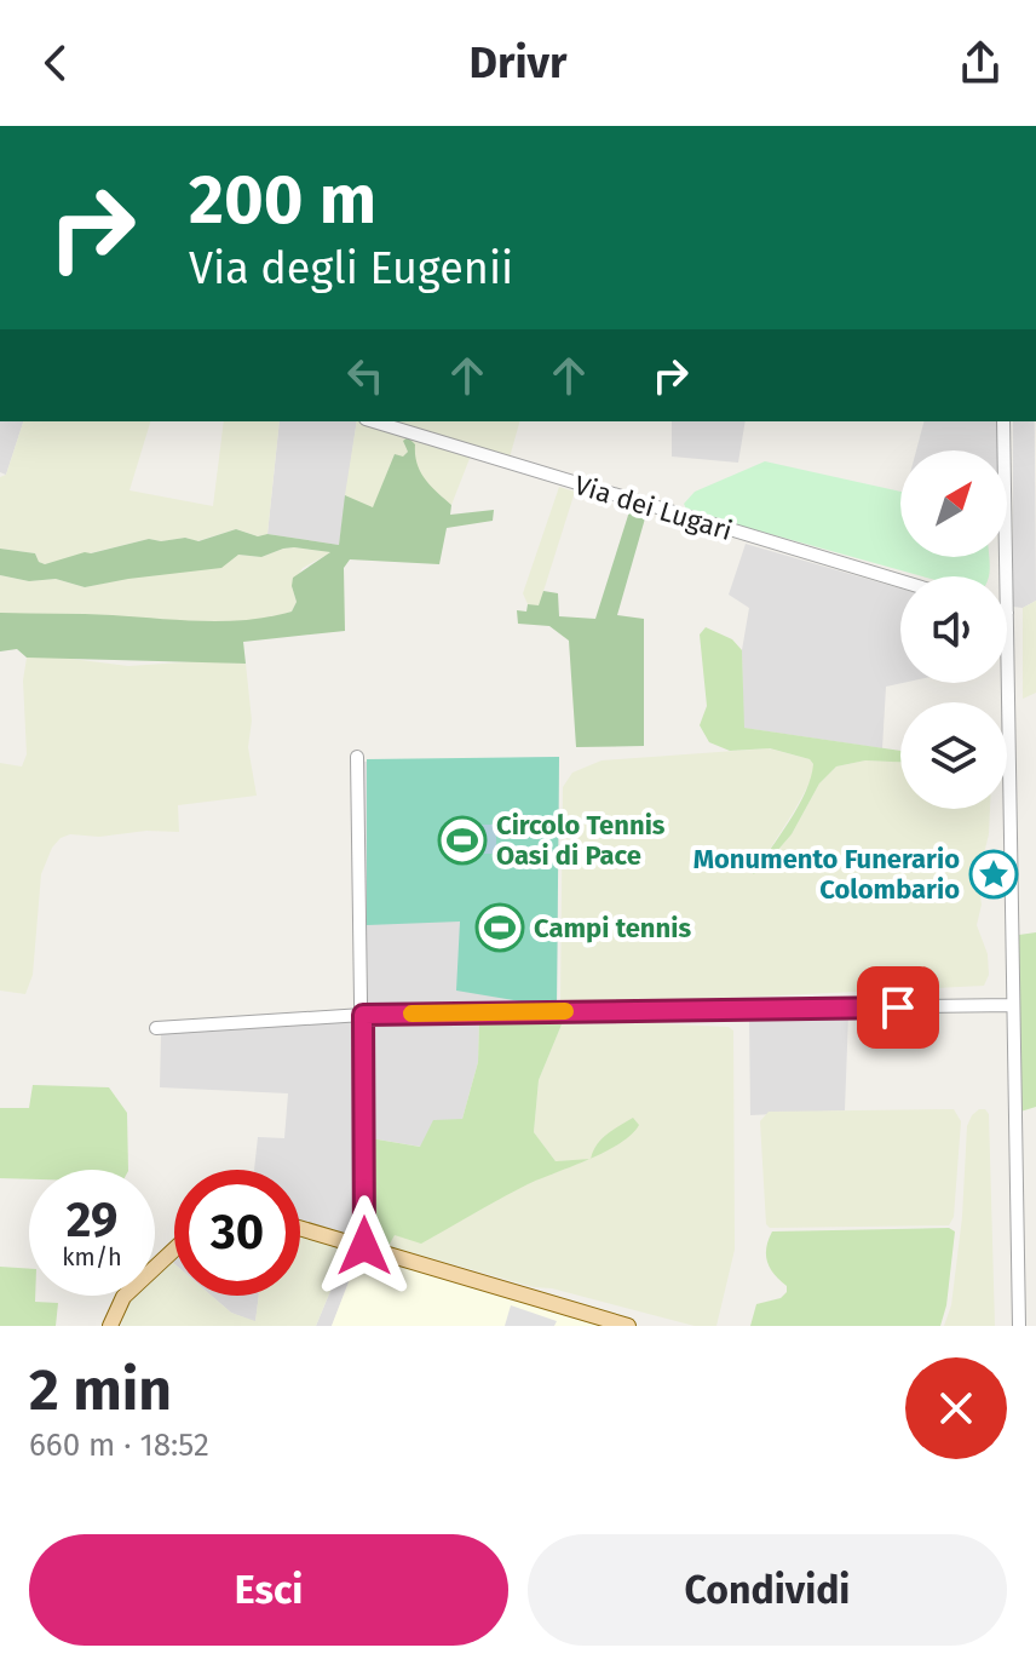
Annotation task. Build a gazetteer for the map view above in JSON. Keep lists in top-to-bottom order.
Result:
{
  "streets": {
    "street": ["Via dei Lugari"]
  },
  "places": {
    "sports": ["Circolo Tennis Oasi di Pace", "Campi tennis"],
    "place": ["Monumento Funerario Colombario"]
  },
  "north": "top right",
  "page": {
    "header": "Drivr",
    "turn": ["200 m", "Via degli Eugenii"],
    "speed": "29 km/h",
    "limit": "30",
    "heading": ["2 min", "660 m · 18:52"],
    "buttons": ["Esci", "Condividi"]
  }
}
